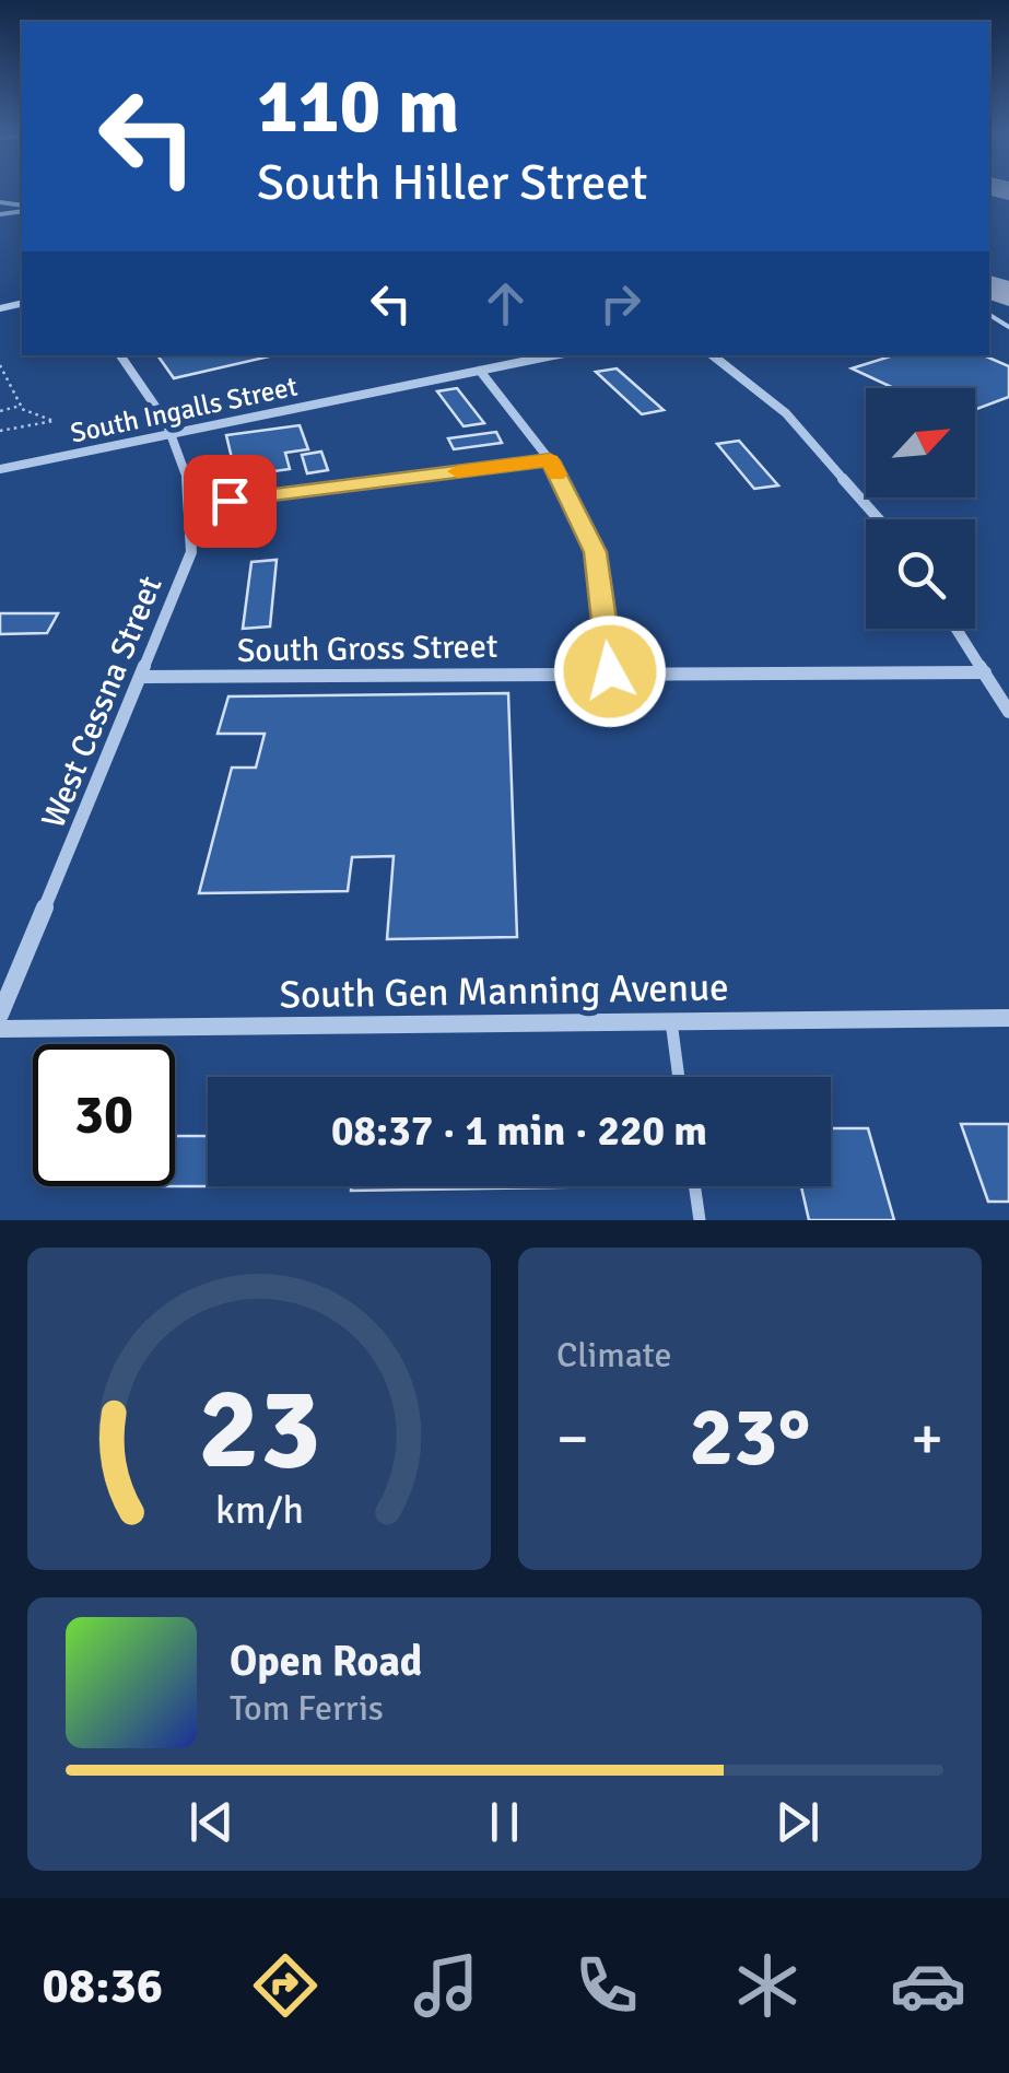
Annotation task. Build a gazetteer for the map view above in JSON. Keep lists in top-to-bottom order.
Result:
{
  "streets": {
    "street": [
      "South Ingalls Street",
      "South Gross Street",
      "West Cessna Street",
      "South Gen Manning Avenue"
    ]
  },
  "crossings": [
    ["South Ingalls Street", "West Cessna Street"],
    ["South Gross Street", "West Cessna Street"]
  ],
  "north": "top right",
  "page": {
    "turn": ["110 m", "South Hiller Street"],
    "limit": "30",
    "trip": "08:37 · 1 min · 220 m",
    "tile": "Climate",
    "heat": ["−", "23°", "+"],
    "song": ["Open Road", "Tom Ferris"],
    "tabs": "08:36",
    "gauge": ["23", "km/h"]
  }
}
